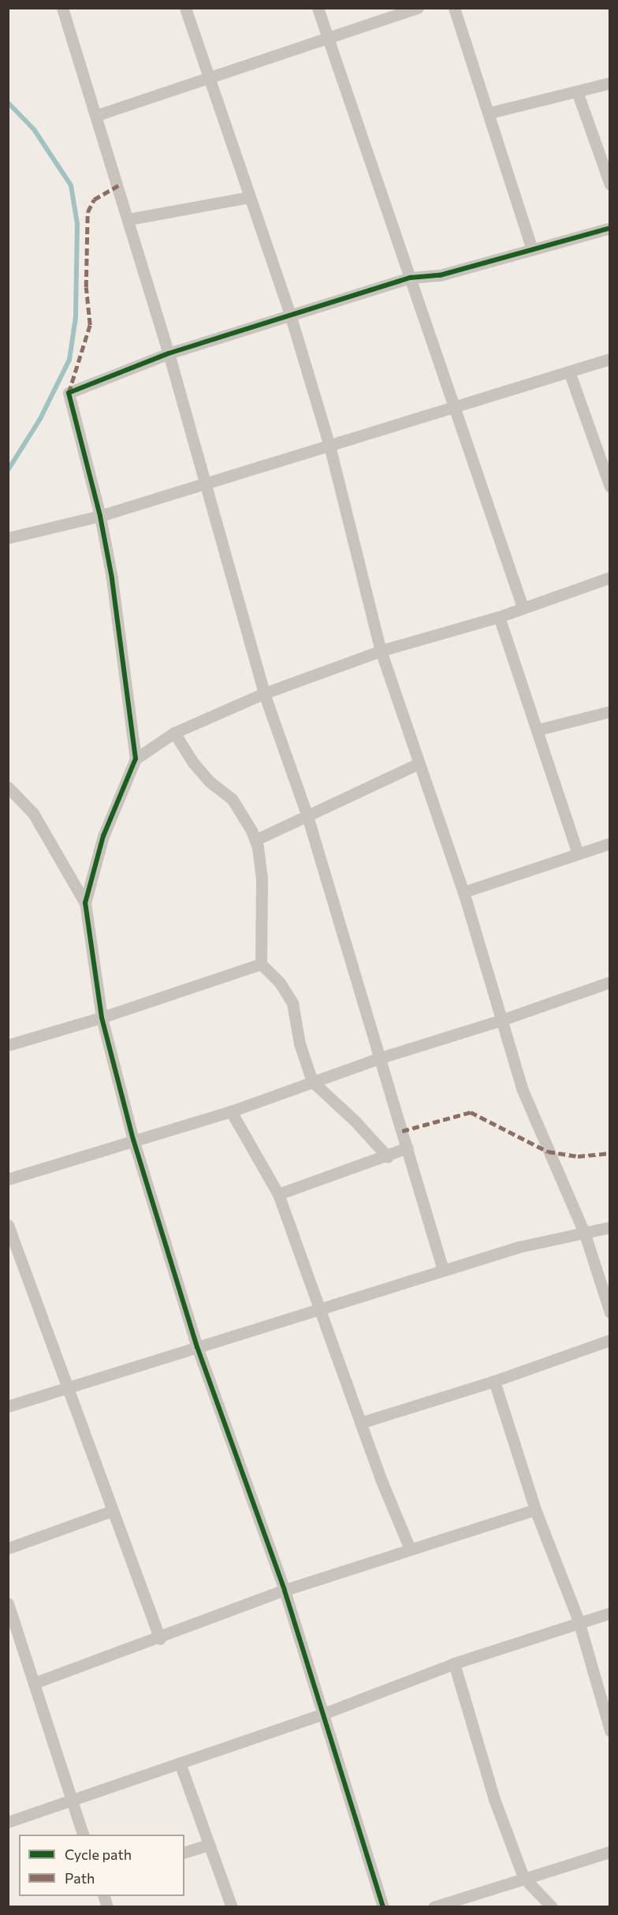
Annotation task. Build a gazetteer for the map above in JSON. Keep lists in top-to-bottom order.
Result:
{
  "legend": ["Cycle path", "Path"]
}
